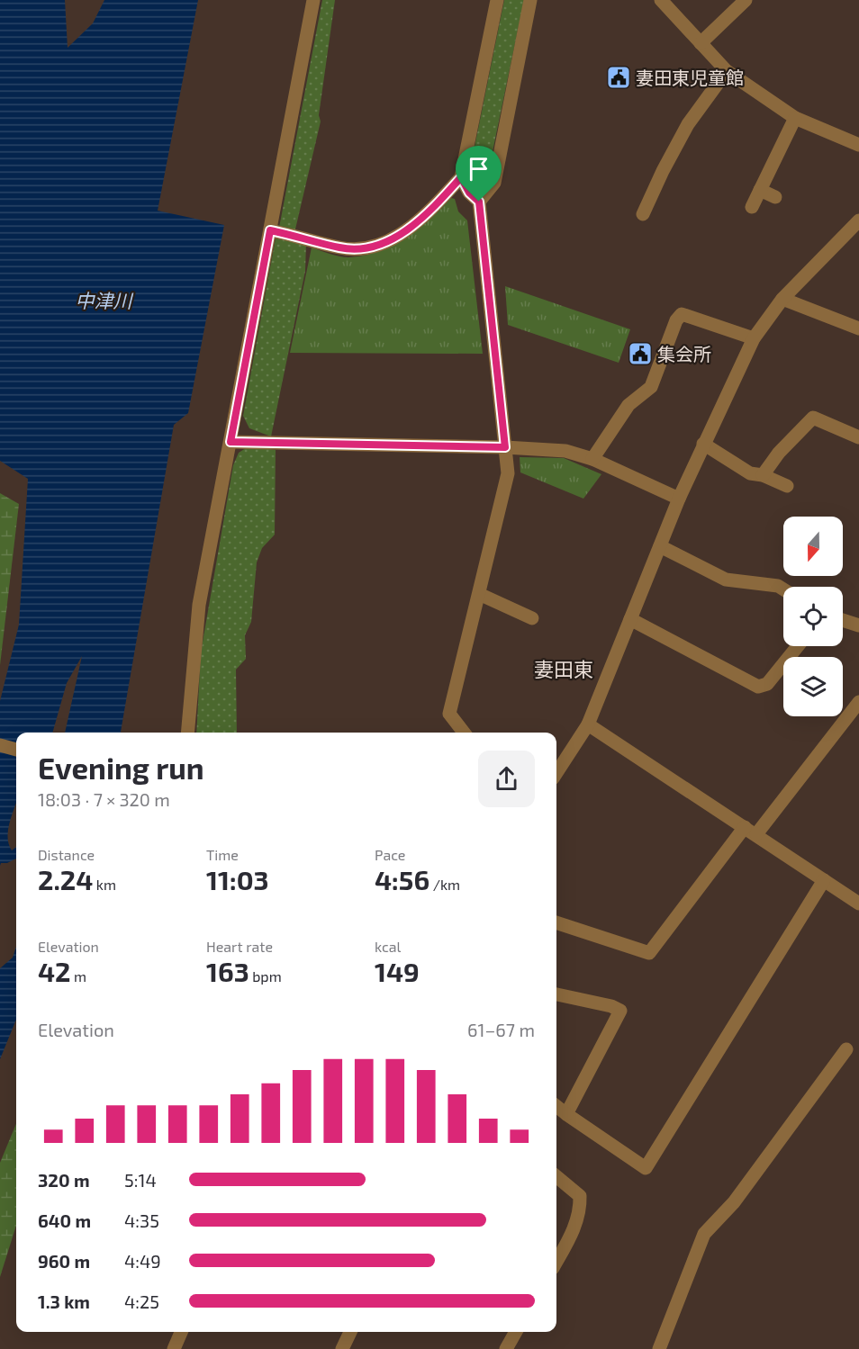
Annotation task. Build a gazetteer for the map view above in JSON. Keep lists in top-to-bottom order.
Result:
{
  "districts": ["妻田東"],
  "water": ["中津川"],
  "places": {
    "public building": ["妻田東児童館", "集会所"]
  },
  "north": "bottom",
  "page": {
    "heading": ["Evening run", "18:03 · 7 × 320 m"],
    "stats": [
      ["Distance", "2.24 km"],
      ["Time", "11:03"],
      ["Pace", "4:56 /km"],
      ["Elevation", "42 m"],
      ["Heart rate", "163 bpm"],
      ["kcal", "149"]
    ],
    "chart": ["Elevation", "61–67 m"],
    "list": [
      {
        "name": "320 m",
        "note": "5:14"
      },
      {
        "name": "640 m",
        "note": "4:35"
      },
      {
        "name": "960 m",
        "note": "4:49"
      },
      {
        "name": "1.3 km",
        "note": "4:25"
      }
    ]
  }
}
